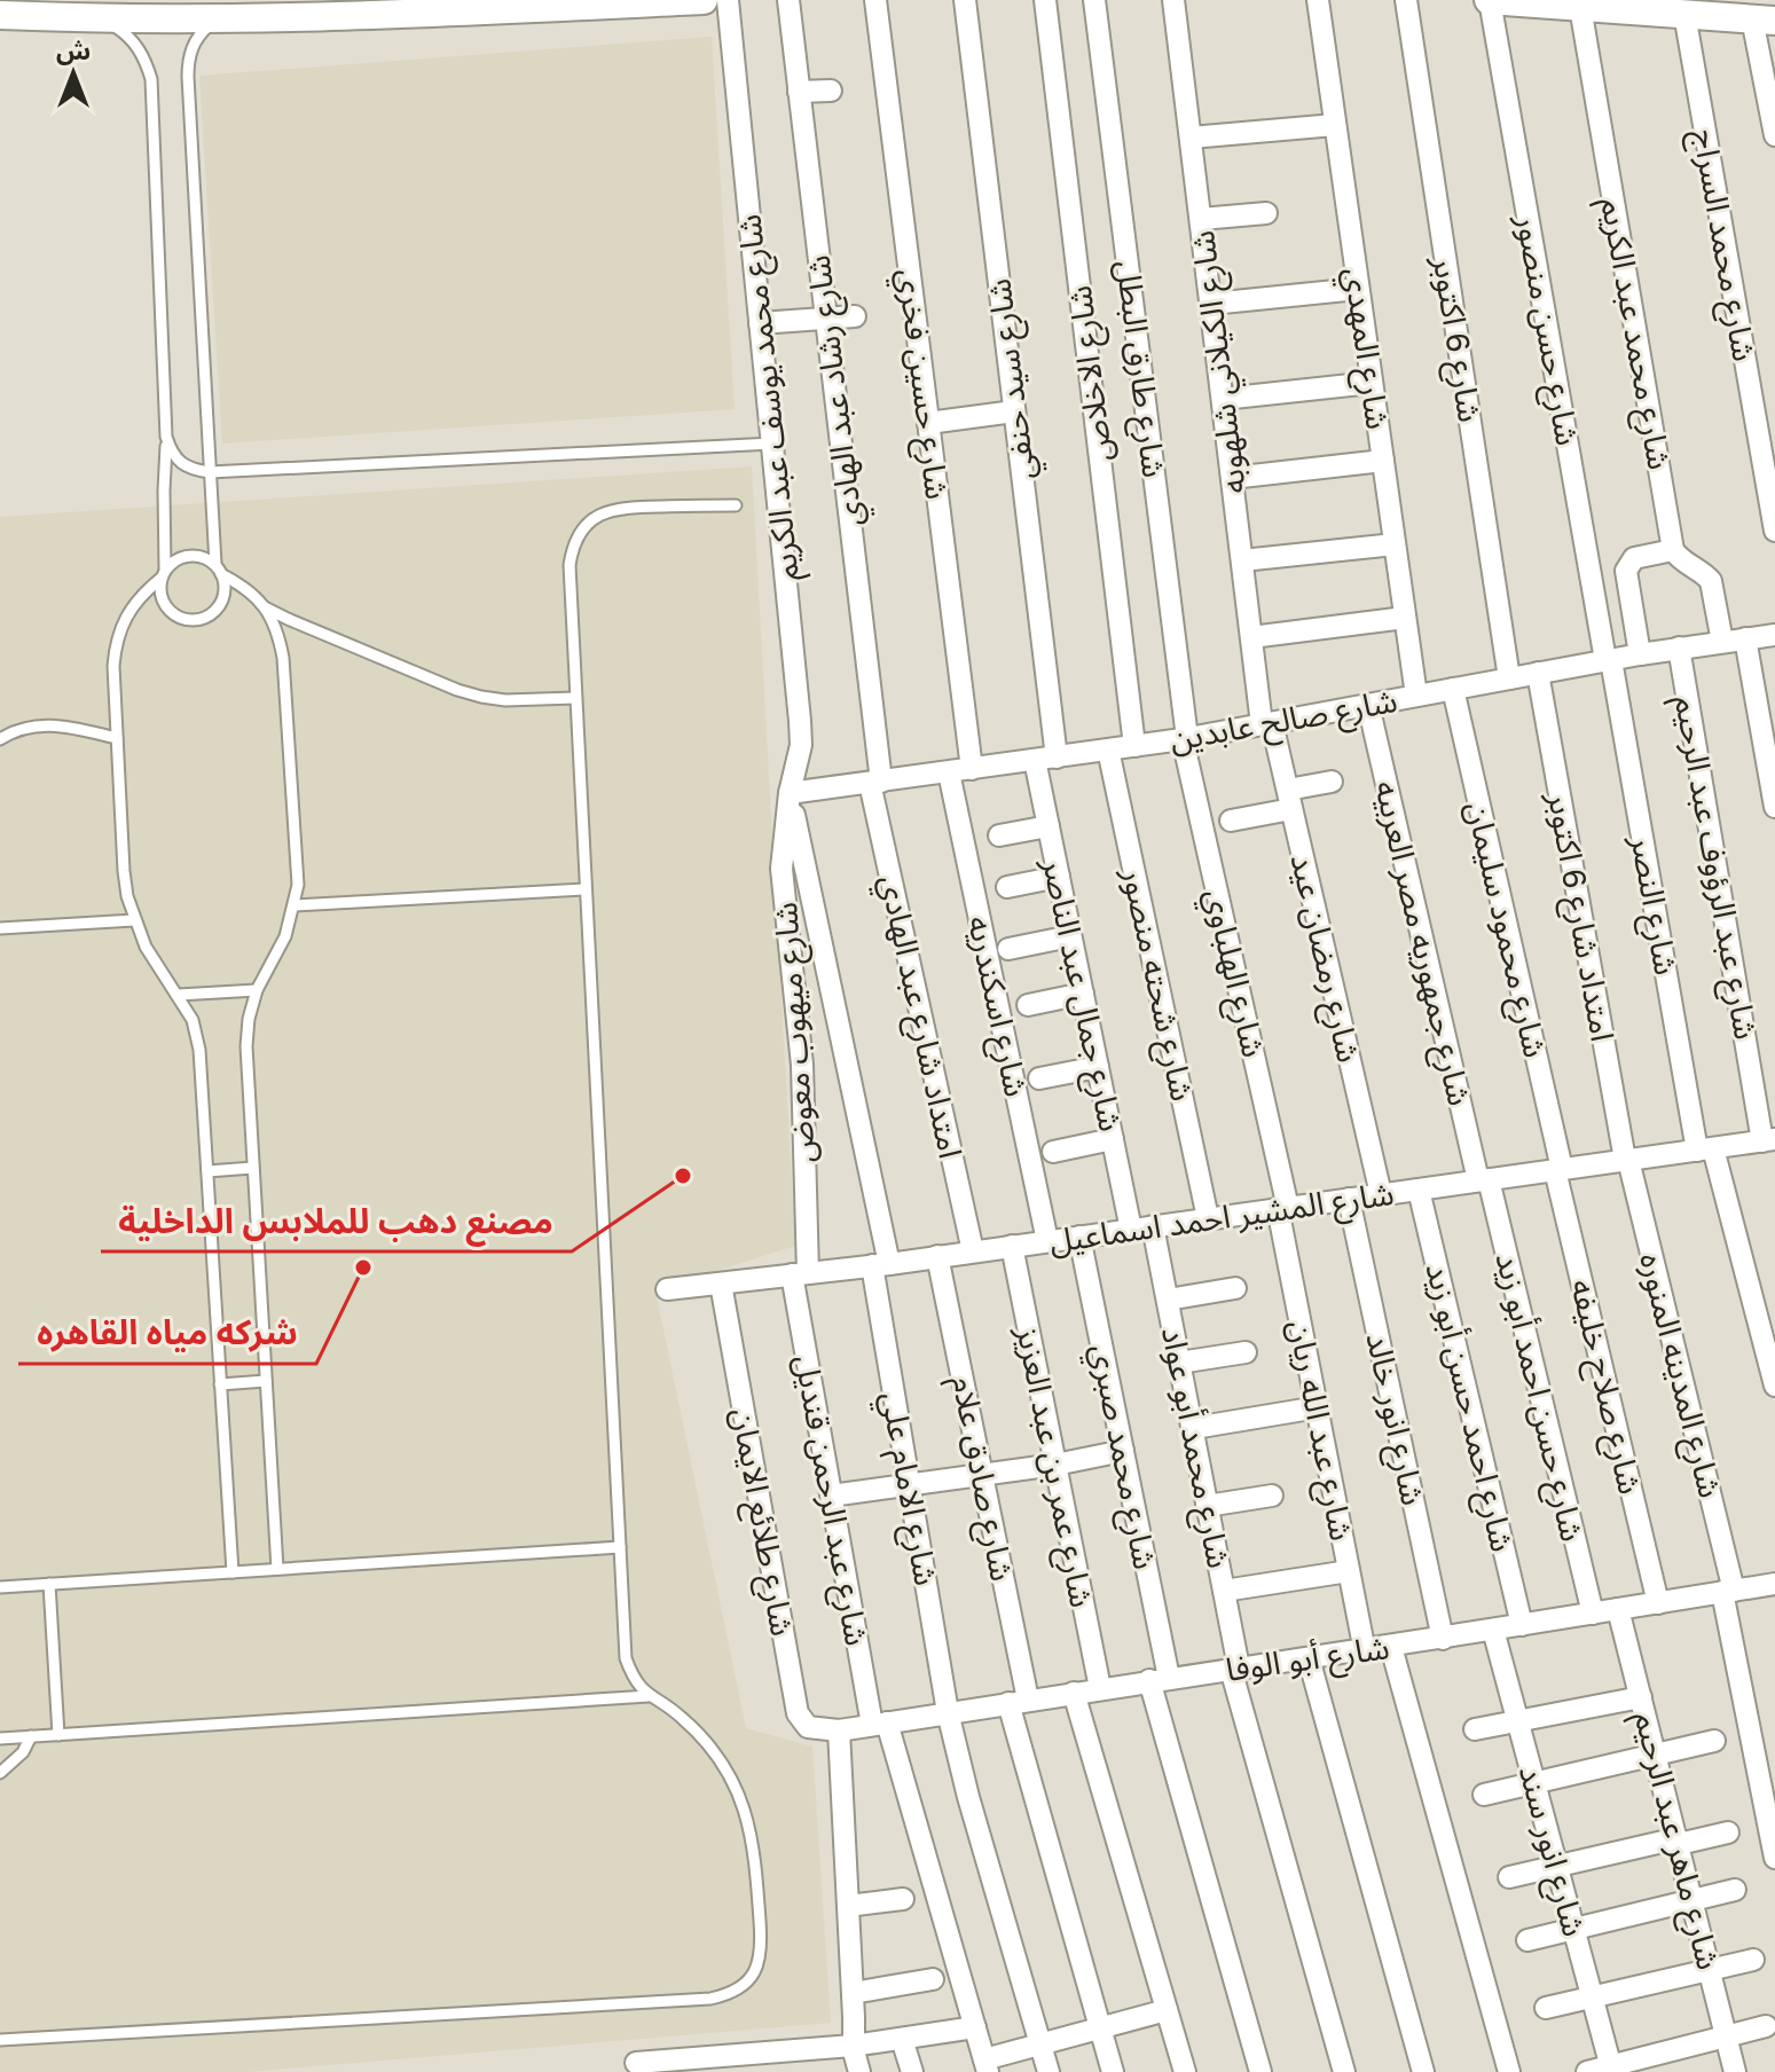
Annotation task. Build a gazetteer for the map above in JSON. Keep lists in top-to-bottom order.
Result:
{
  "streets": {
    "street": [
      "شارع محمد السراج",
      "شارع حسن منصور",
      "شارع محمد عبد الكريم",
      "شارع 6 اكتوبر",
      "شارع المهدي",
      "شارع الكيلاني شلهوبه",
      "شارع طارق البطل",
      "شارع الاخلاص",
      "شارع سيد حنفي",
      "شارع حسين فخري",
      "شارع رشاد عبد الهادي",
      "شارع محمد يوسف عبد الكريم",
      "شارع صالح عابدين",
      "شارع عبد الرؤوف عبد الرحيم",
      "شارع النصر",
      "امتداد شارع 6 اكتوبر",
      "شارع محمود سليمان",
      "شارع جمهوريه مصر العربيه",
      "شارع رمضان عيد",
      "شارع الهلباوي",
      "شارع شحته منصور",
      "شارع جمال عبد الناصر",
      "شارع اسكندريه",
      "امتداد شارع عبد الهادي",
      "شارع ميهوب معوض",
      "شارع المشير احمد اسماعيل",
      "شارع المدينه المنوره",
      "شارع صلاح خليفه",
      "شارع حسن احمد أبو زيد",
      "شارع احمد حسن أبو زيد",
      "شارع انور خالد",
      "شارع عبد الله ريان",
      "شارع محمد أبو عواد",
      "شارع محمد صبري",
      "شارع عمر بن عبد العزيز",
      "شارع صادق علام",
      "شارع الامام علي",
      "شارع عبد الرحمن قنديل",
      "شارع طلائع الايمان",
      "شارع أبو الوفا",
      "شارع ماهر عبد الرحيم",
      "شارع انور سند"
    ]
  },
  "crossings": [
    ["شارع حسن منصور", "شارع صالح عابدين"],
    ["شارع حسن منصور", "شارع النصر"],
    ["شارع 6 اكتوبر", "شارع صالح عابدين"],
    ["شارع المهدي", "شارع صالح عابدين"],
    ["شارع الكيلاني شلهوبه", "شارع صالح عابدين"],
    ["شارع الكيلاني شلهوبه", "شارع رمضان عيد"],
    ["شارع طارق البطل", "شارع صالح عابدين"],
    ["شارع طارق البطل", "شارع الهلباوي"],
    ["شارع الاخلاص", "شارع صالح عابدين"],
    ["شارع سيد حنفي", "شارع صالح عابدين"],
    ["شارع حسين فخري", "شارع صالح عابدين"],
    ["شارع رشاد عبد الهادي", "شارع صالح عابدين"],
    ["شارع رشاد عبد الهادي", "امتداد شارع عبد الهادي"],
    ["شارع محمد يوسف عبد الكريم", "شارع صالح عابدين"],
    ["شارع محمد يوسف عبد الكريم", "شارع ميهوب معوض"],
    ["شارع محمد يوسف عبد الكريم", "شارع الامام علي"],
    ["شارع صالح عابدين", "شارع عبد الرؤوف عبد الرحيم"],
    ["شارع صالح عابدين", "شارع النصر"],
    ["شارع صالح عابدين", "امتداد شارع 6 اكتوبر"],
    ["شارع صالح عابدين", "شارع محمود سليمان"],
    ["شارع صالح عابدين", "شارع جمهوريه مصر العربيه"],
    ["شارع صالح عابدين", "شارع رمضان عيد"],
    ["شارع صالح عابدين", "شارع الهلباوي"],
    ["شارع صالح عابدين", "شارع شحته منصور"],
    ["شارع صالح عابدين", "شارع جمال عبد الناصر"],
    ["شارع صالح عابدين", "شارع اسكندريه"],
    ["شارع صالح عابدين", "امتداد شارع عبد الهادي"],
    ["شارع صالح عابدين", "شارع ميهوب معوض"],
    ["شارع صالح عابدين", "شارع الامام علي"],
    ["شارع عبد الرؤوف عبد الرحيم", "شارع المشير احمد اسماعيل"],
    ["شارع النصر", "شارع المشير احمد اسماعيل"],
    ["امتداد شارع 6 اكتوبر", "شارع المشير احمد اسماعيل"],
    ["امتداد شارع 6 اكتوبر", "شارع المدينه المنوره"],
    ["شارع محمود سليمان", "شارع المشير احمد اسماعيل"],
    ["شارع محمود سليمان", "شارع صلاح خليفه"],
    ["شارع جمهوريه مصر العربيه", "شارع المشير احمد اسماعيل"],
    ["شارع جمهوريه مصر العربيه", "شارع حسن احمد أبو زيد"],
    ["شارع رمضان عيد", "شارع المشير احمد اسماعيل"],
    ["شارع الهلباوي", "شارع المشير احمد اسماعيل"],
    ["شارع الهلباوي", "شارع عبد الله ريان"],
    ["شارع شحته منصور", "شارع المشير احمد اسماعيل"],
    ["شارع جمال عبد الناصر", "شارع المشير احمد اسماعيل"],
    ["شارع اسكندريه", "شارع المشير احمد اسماعيل"],
    ["امتداد شارع عبد الهادي", "شارع المشير احمد اسماعيل"],
    ["شارع ميهوب معوض", "شارع المشير احمد اسماعيل"],
    ["شارع ميهوب معوض", "شارع الامام علي"],
    ["شارع ميهوب معوض", "شارع عبد الرحمن قنديل"],
    ["شارع المشير احمد اسماعيل", "شارع المدينه المنوره"],
    ["شارع المشير احمد اسماعيل", "شارع صلاح خليفه"],
    ["شارع المشير احمد اسماعيل", "شارع حسن احمد أبو زيد"],
    ["شارع المشير احمد اسماعيل", "شارع احمد حسن أبو زيد"],
    ["شارع المشير احمد اسماعيل", "شارع انور خالد"],
    ["شارع المشير احمد اسماعيل", "شارع عبد الله ريان"],
    ["شارع المشير احمد اسماعيل", "شارع محمد أبو عواد"],
    ["شارع المشير احمد اسماعيل", "شارع محمد صبري"],
    ["شارع المشير احمد اسماعيل", "شارع عمر بن عبد العزيز"],
    ["شارع المشير احمد اسماعيل", "شارع صادق علام"],
    ["شارع المشير احمد اسماعيل", "شارع الامام علي"],
    ["شارع المشير احمد اسماعيل", "شارع عبد الرحمن قنديل"],
    ["شارع المشير احمد اسماعيل", "شارع طلائع الايمان"],
    ["شارع المدينه المنوره", "شارع أبو الوفا"],
    ["شارع صلاح خليفه", "شارع أبو الوفا"],
    ["شارع حسن احمد أبو زيد", "شارع أبو الوفا"],
    ["شارع احمد حسن أبو زيد", "شارع أبو الوفا"],
    ["شارع انور خالد", "شارع أبو الوفا"],
    ["شارع عبد الله ريان", "شارع أبو الوفا"],
    ["شارع محمد أبو عواد", "شارع أبو الوفا"],
    ["شارع محمد صبري", "شارع أبو الوفا"],
    ["شارع عمر بن عبد العزيز", "شارع أبو الوفا"],
    ["شارع صادق علام", "شارع أبو الوفا"],
    ["شارع الامام علي", "شارع أبو الوفا"],
    ["شارع عبد الرحمن قنديل", "شارع أبو الوفا"],
    ["شارع طلائع الايمان", "شارع أبو الوفا"],
    ["شارع أبو الوفا", "شارع ماهر عبد الرحيم"],
    ["شارع أبو الوفا", "شارع انور سند"]
  ],
  "places": ["مصنع دهب للملابس الداخلية", "شركه مياه القاهره"],
  "north": "top"
}
